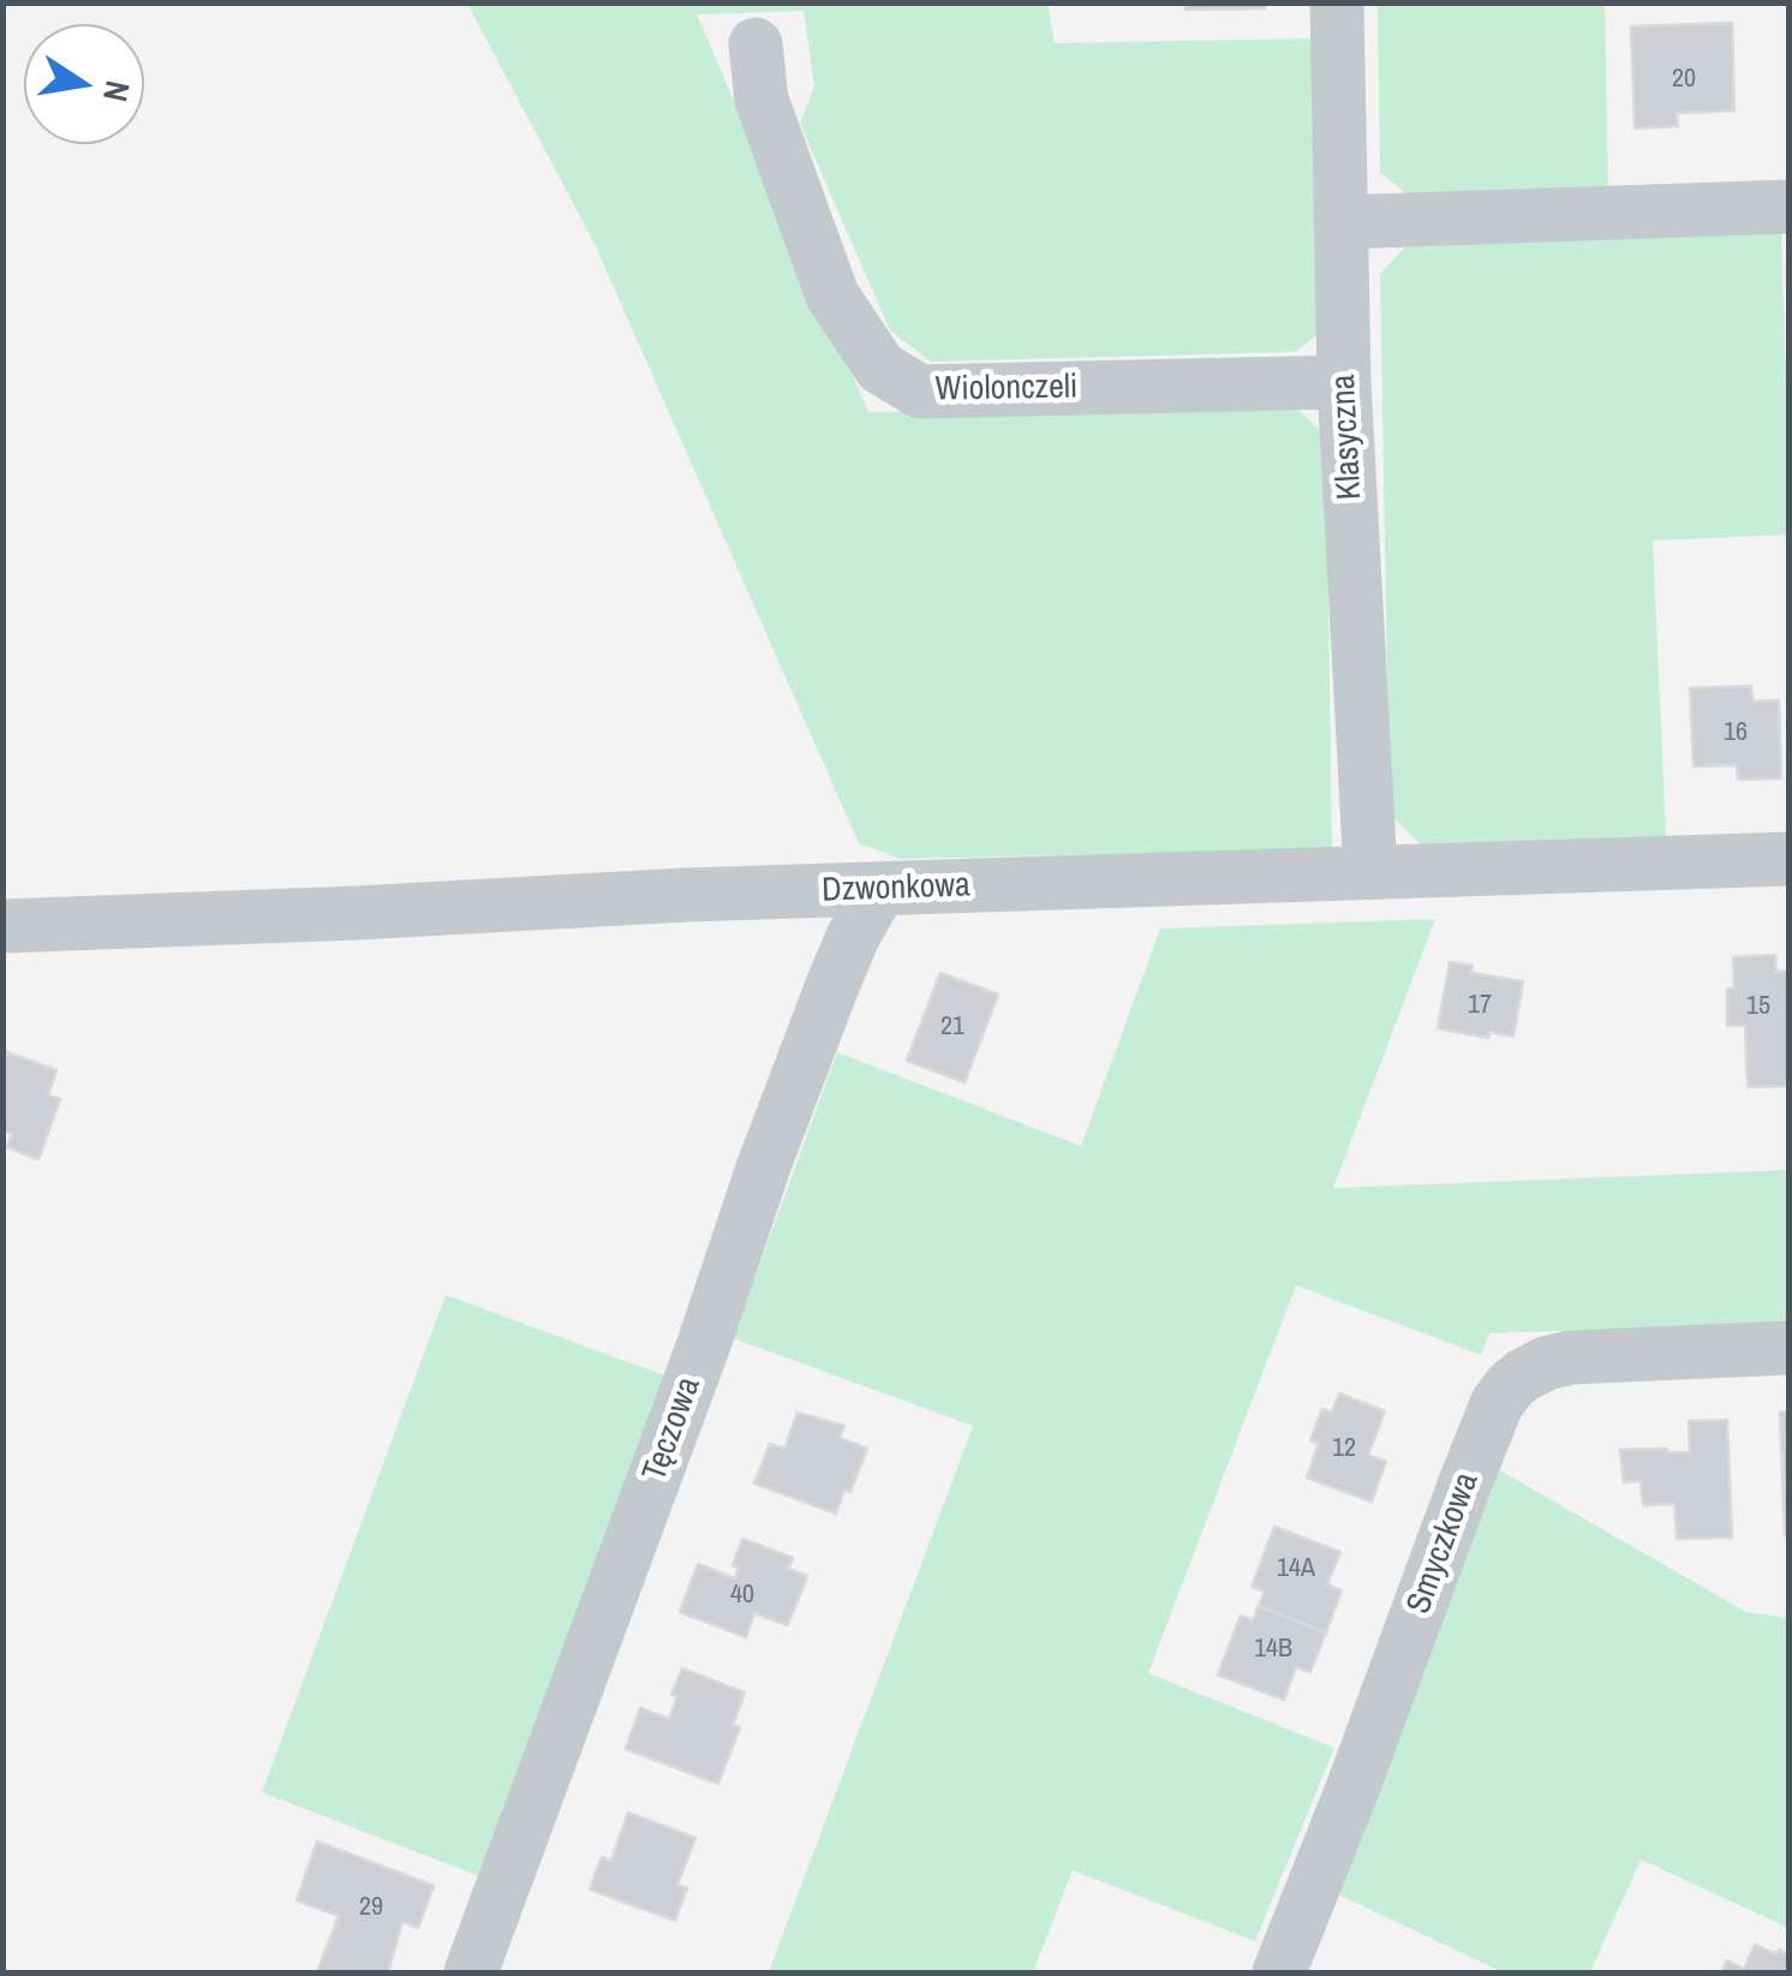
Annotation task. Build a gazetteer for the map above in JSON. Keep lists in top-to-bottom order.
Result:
{
  "streets": {
    "street": [
      "Wiolonczeli",
      "Klasyczna",
      "Dzwonkowa",
      "Tęczowa",
      "Smyczkowa"
    ]
  },
  "crossings": [
    ["Wiolonczeli", "Klasyczna"],
    ["Klasyczna", "Dzwonkowa"],
    ["Dzwonkowa", "Tęczowa"]
  ],
  "house_numbers": [
    "20",
    "16",
    "17",
    "15",
    "21",
    "12",
    "14A",
    "40",
    "14B",
    "29"
  ],
  "north": "right"
}
